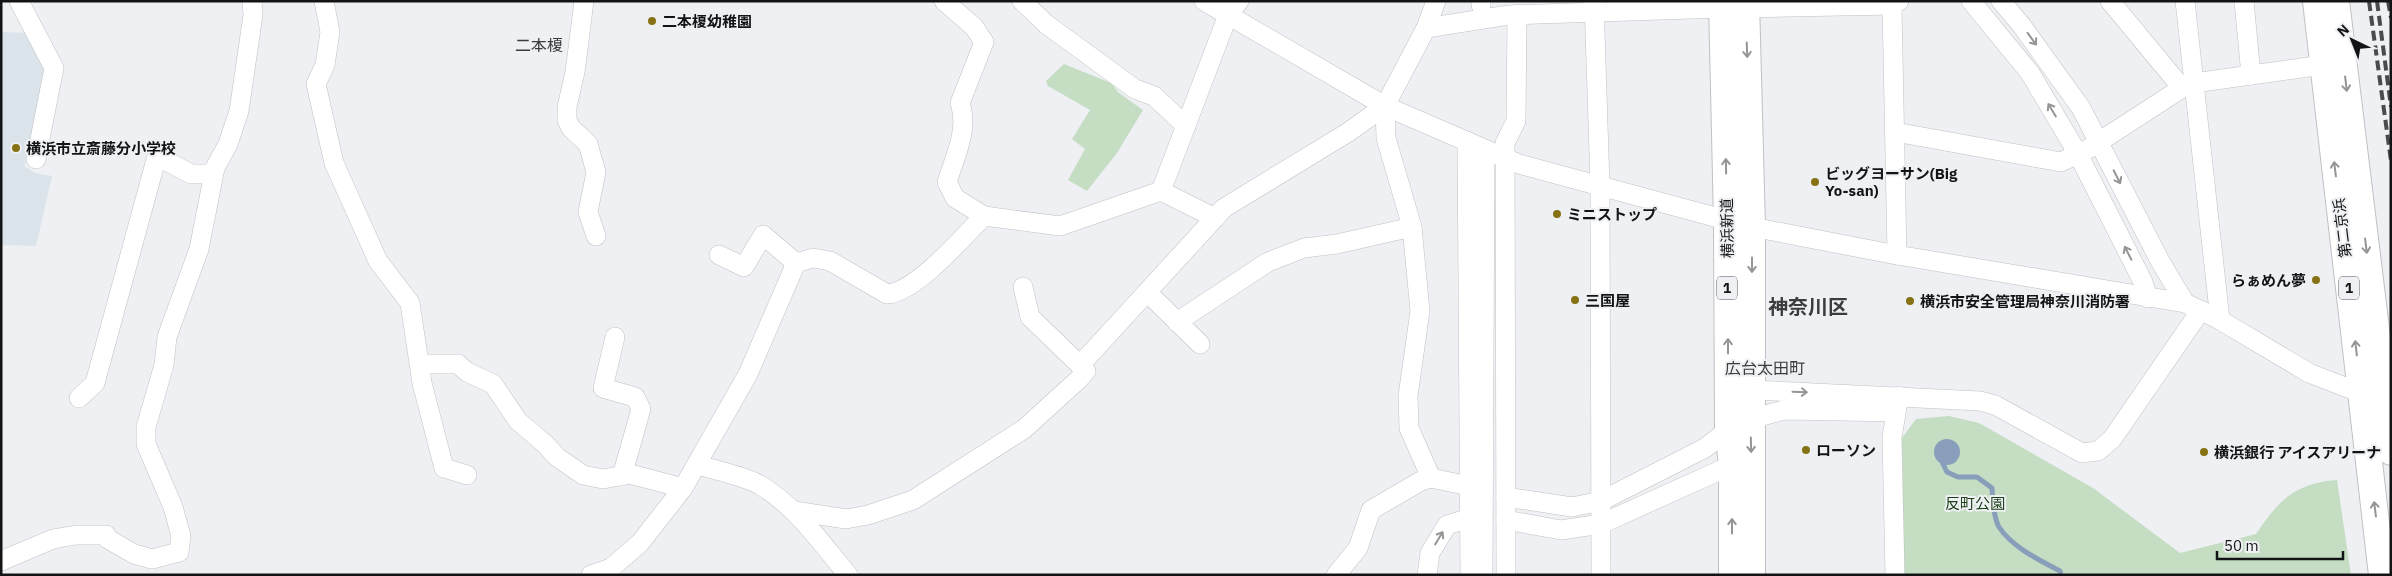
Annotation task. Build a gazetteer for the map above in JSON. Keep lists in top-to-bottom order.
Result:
{
  "streets": {
    "highway": ["横浜新道", "第二京浜", "1"]
  },
  "districts": ["二本榎", "神奈川区", "広台太田町"],
  "parks": ["反町公園"],
  "places": [
    "二本榎幼稚園",
    "横浜市立斎藤分小学校",
    "ビッグヨーサン(Big Yo-san)",
    "ミニストップ",
    "らぁめん夢",
    "三国屋",
    "横浜市安全管理局神奈川消防署",
    "ローソン",
    "横浜銀行 アイスアリーナ"
  ],
  "scale_bar": "50 m",
  "north": "top left"
}
